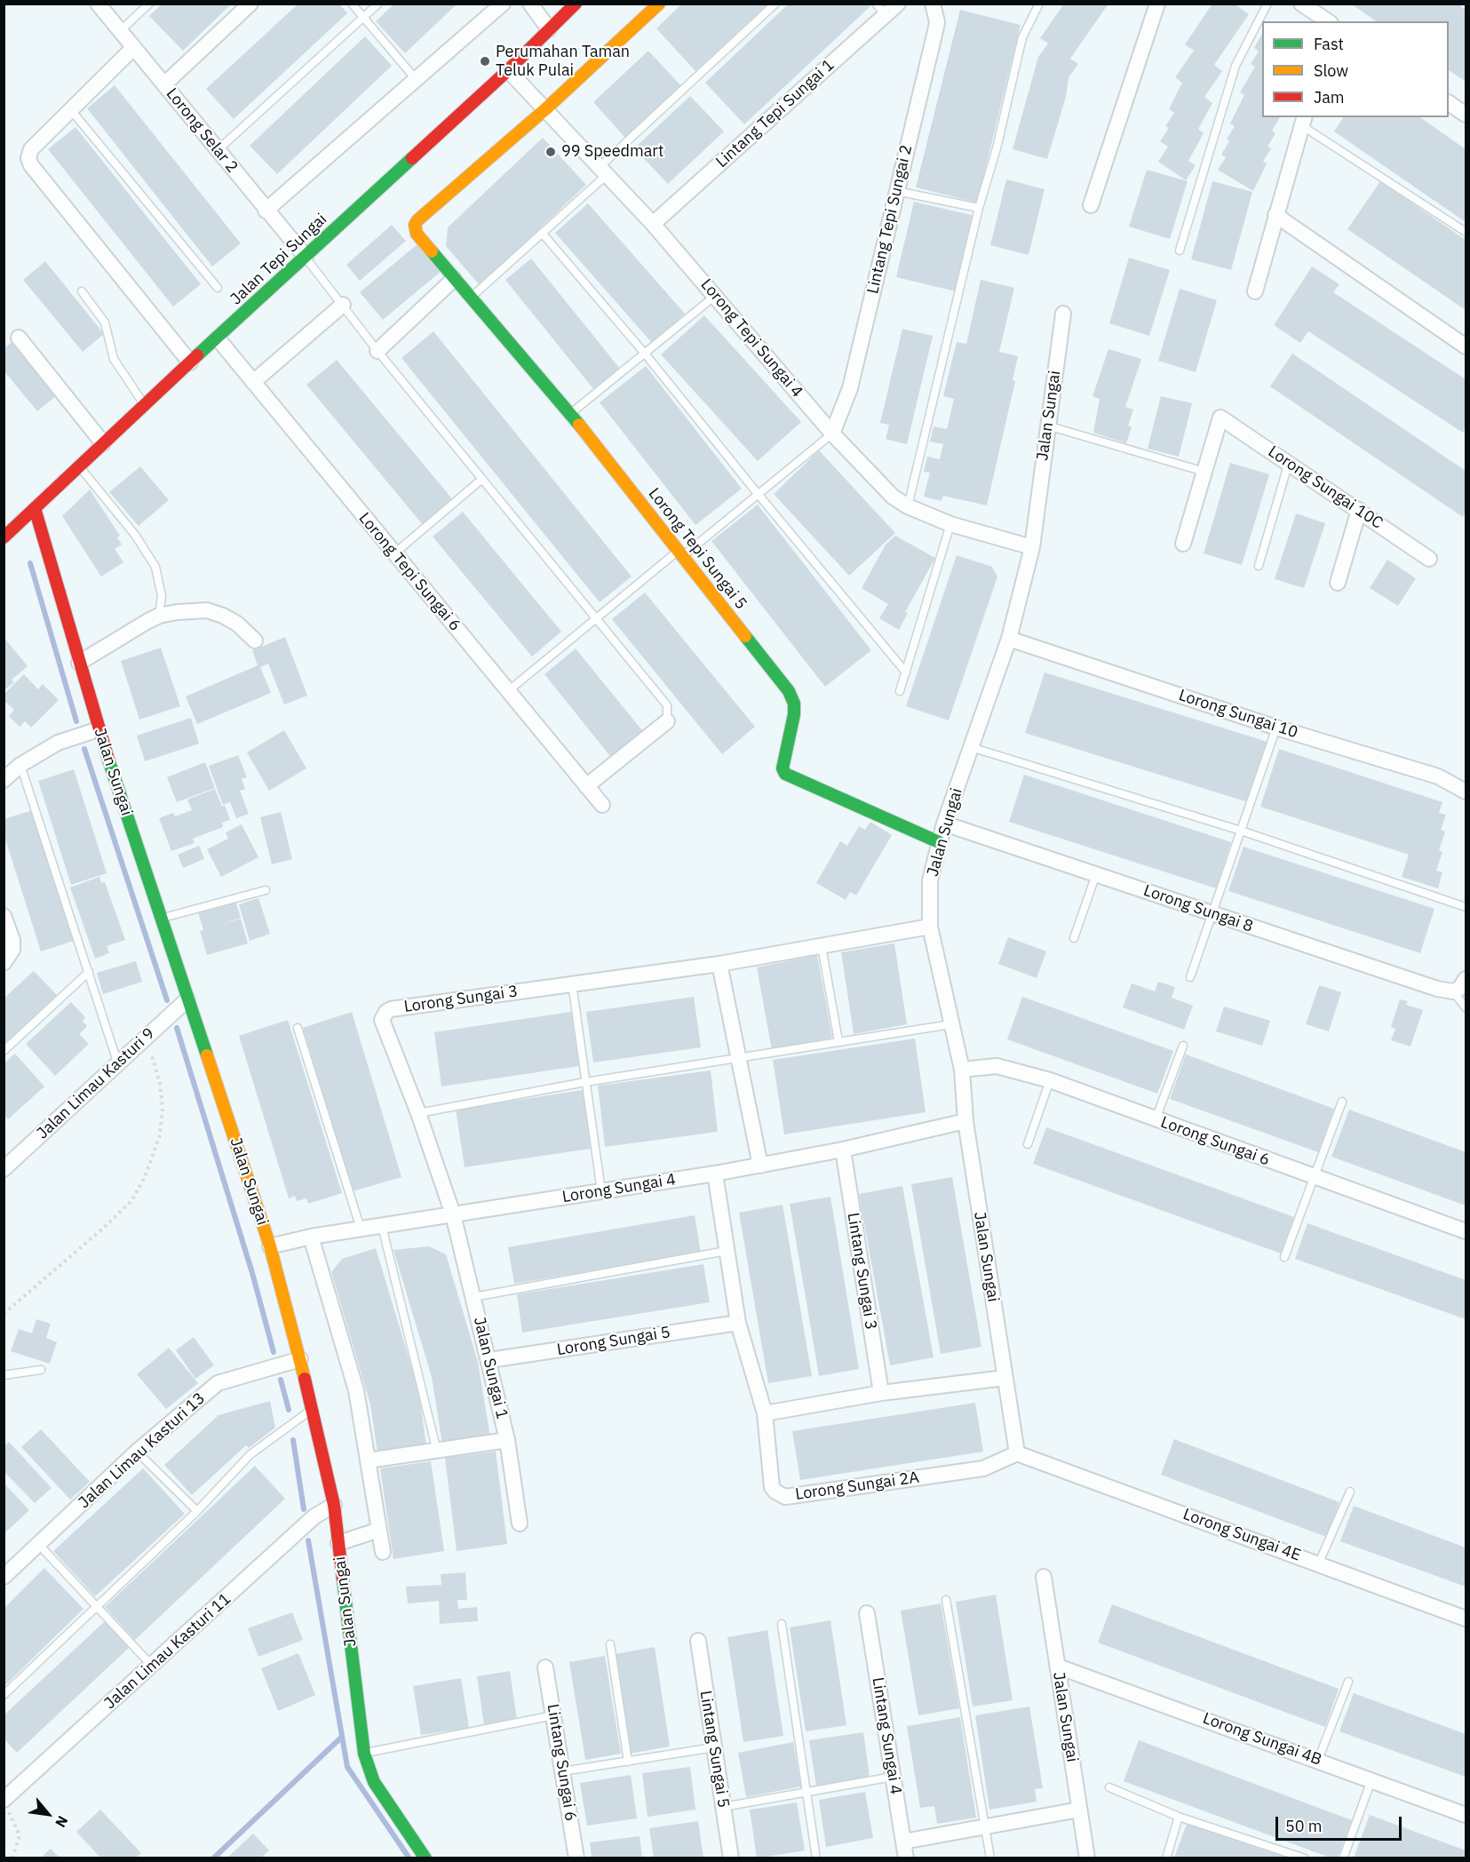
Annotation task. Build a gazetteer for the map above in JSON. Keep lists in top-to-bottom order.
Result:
{
  "streets": {
    "street": [
      "Lintang Tepi Sungai 1",
      "Lorong Selar 2",
      "Lintang Tepi Sungai 2",
      "Jalan Tepi Sungai",
      "Lorong Tepi Sungai 4",
      "Jalan Sungai",
      "Lorong Sungai 10C",
      "Lorong Tepi Sungai 5",
      "Lorong Tepi Sungai 6",
      "Lorong Sungai 10",
      "Lorong Sungai 8",
      "Lorong Sungai 3",
      "Jalan Limau Kasturi 9",
      "Lorong Sungai 6",
      "Lorong Sungai 4",
      "Lintang Sungai 3",
      "Lorong Sungai 5",
      "Jalan Sungai 1",
      "Jalan Limau Kasturi 13",
      "Lorong Sungai 2A",
      "Lorong Sungai 4E",
      "Jalan Limau Kasturi 11",
      "Lintang Sungai 4",
      "Lorong Sungai 4B",
      "Lintang Sungai 5",
      "Lintang Sungai 6"
    ]
  },
  "crossings": [
    ["Lintang Tepi Sungai 1", "Lorong Tepi Sungai 4"],
    ["Lorong Selar 2", "Jalan Tepi Sungai"],
    ["Lintang Tepi Sungai 2", "Lorong Tepi Sungai 4"],
    ["Jalan Tepi Sungai", "Lorong Tepi Sungai 4"],
    ["Jalan Tepi Sungai", "Jalan Sungai"],
    ["Jalan Tepi Sungai", "Lorong Tepi Sungai 6"],
    ["Lorong Tepi Sungai 4", "Jalan Sungai"],
    ["Lorong Tepi Sungai 4", "Lorong Tepi Sungai 5"],
    ["Jalan Sungai", "Lorong Tepi Sungai 5"],
    ["Jalan Sungai", "Lorong Sungai 10"],
    ["Jalan Sungai", "Lorong Sungai 8"],
    ["Jalan Sungai", "Lorong Sungai 3"],
    ["Jalan Sungai", "Jalan Limau Kasturi 9"],
    ["Jalan Sungai", "Lorong Sungai 6"],
    ["Jalan Sungai", "Lorong Sungai 4"],
    ["Jalan Sungai", "Jalan Limau Kasturi 13"],
    ["Jalan Sungai", "Lorong Sungai 2A"],
    ["Jalan Sungai", "Lorong Sungai 4E"],
    ["Jalan Sungai", "Jalan Limau Kasturi 11"],
    ["Jalan Sungai", "Lorong Sungai 4B"],
    ["Lorong Sungai 3", "Lorong Sungai 4"],
    ["Lorong Sungai 3", "Jalan Sungai 1"],
    ["Lorong Sungai 4", "Lintang Sungai 3"],
    ["Lorong Sungai 4", "Jalan Sungai 1"],
    ["Lorong Sungai 4", "Lorong Sungai 2A"],
    ["Lorong Sungai 5", "Jalan Sungai 1"],
    ["Lorong Sungai 5", "Lorong Sungai 2A"],
    ["Lorong Sungai 2A", "Lorong Sungai 4E"]
  ],
  "places": ["Perumahan Taman Teluk Pulai", "99 Speedmart"],
  "legend": ["Fast", "Slow", "Jam"],
  "scale_bar": "50 m",
  "north": "bottom right"
}
